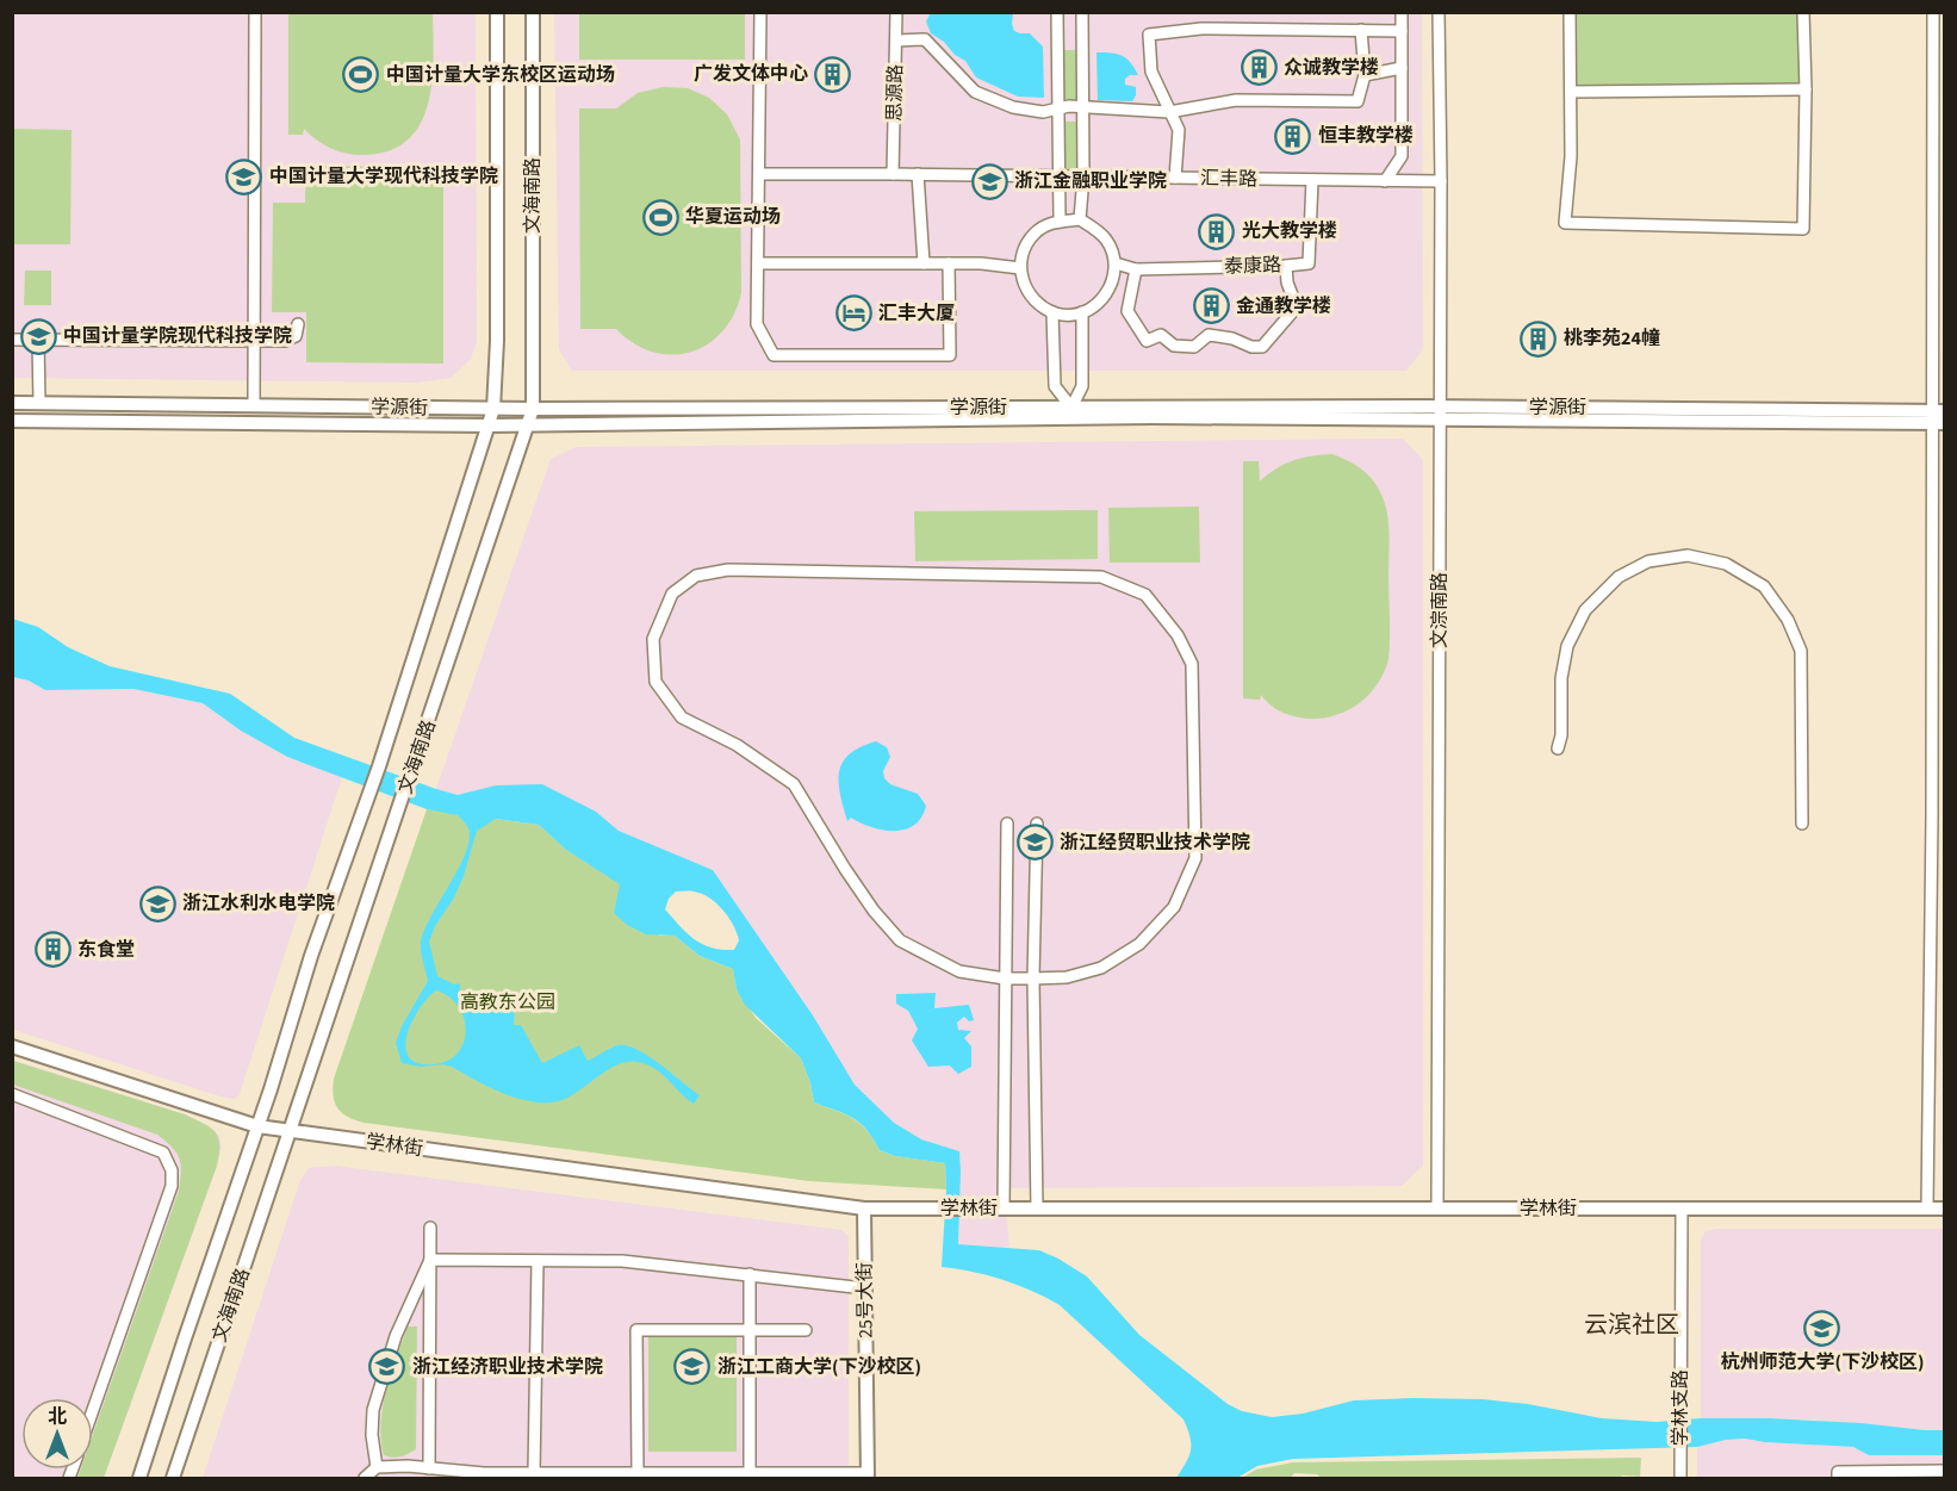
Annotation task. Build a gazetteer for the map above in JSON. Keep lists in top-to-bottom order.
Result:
{
  "streets": {
    "main road": [
      "文海南路",
      "学源街",
      "学林街",
      "25号大街"
    ],
    "street": [
      "思源路",
      "汇丰路",
      "泰康路",
      "文淙南路",
      "学林支路"
    ]
  },
  "crossings": [
    ["思源路", "汇丰路"],
    ["汇丰路", "泰康路"],
    ["汇丰路", "文淙南路"],
    ["文海南路", "学源街"],
    ["文海南路", "学林街"],
    ["学源街", "文淙南路"],
    ["文淙南路", "学林街"],
    ["学林街", "25号大街"],
    ["学林街", "学林支路"]
  ],
  "districts": ["云滨社区"],
  "parks": ["高教东公园"],
  "places": {
    "building": [
      "众诚教学楼",
      "广发文体中心",
      "恒丰教学楼",
      "光大教学楼",
      "金通教学楼",
      "桃李苑24幢",
      "东食堂"
    ],
    "sports": ["中国计量大学东校区运动场", "华夏运动场"],
    "school or university": [
      "中国计量大学现代科技学院",
      "浙江金融职业学院",
      "中国计量学院现代科技学院",
      "浙江经贸职业技术学院",
      "浙江水利水电学院",
      "杭州师范大学(下沙校区)",
      "浙江经济职业技术学院",
      "浙江工商大学(下沙校区)"
    ],
    "hotel": ["汇丰大厦"]
  },
  "north": "top"
}
